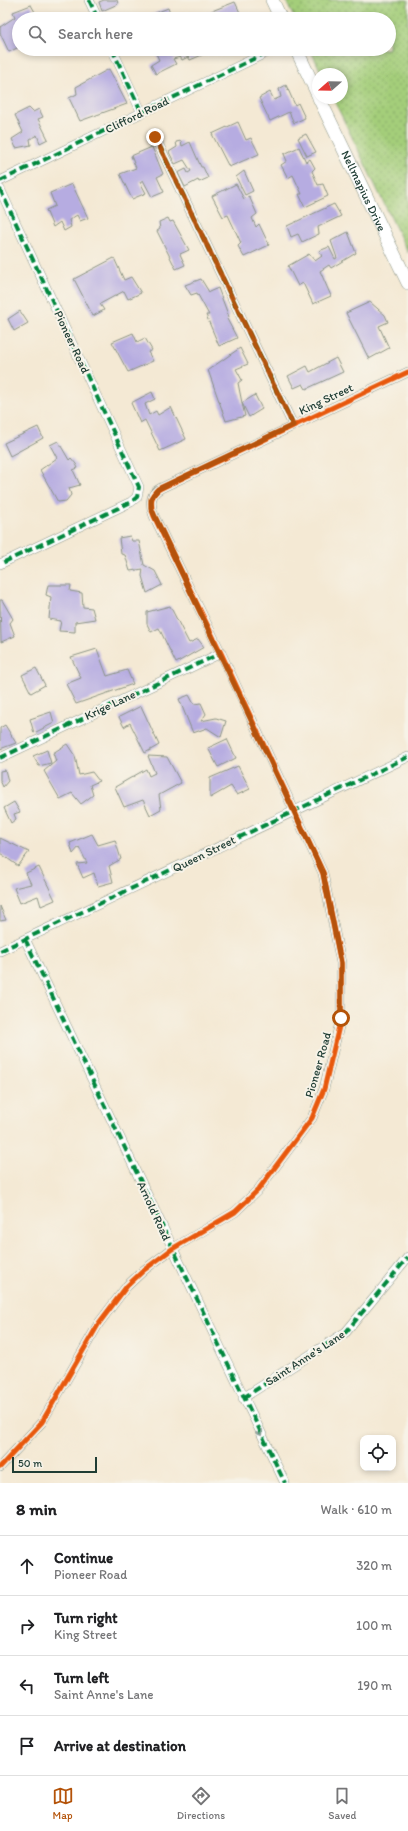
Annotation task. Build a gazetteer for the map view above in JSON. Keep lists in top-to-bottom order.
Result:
{
  "streets": {
    "main road": ["Nellmapius Drive"],
    "street": [
      "Clifford Road",
      "Pioneer Road",
      "King Street",
      "Krige Lane",
      "Queen Street",
      "Arnold Road",
      "Saint Anne's Lane"
    ]
  },
  "crossings": [
    ["Pioneer Road", "King Street"],
    ["Pioneer Road", "Krige Lane"],
    ["Pioneer Road", "Queen Street"],
    ["Pioneer Road", "Arnold Road"],
    ["Queen Street", "Arnold Road"],
    ["Arnold Road", "Saint Anne's Lane"]
  ],
  "scale_bar": "50 m",
  "north": "left",
  "page": {
    "search": "Search here",
    "scale": "50 m",
    "heading": ["8 min", "Walk · 610 m"],
    "list": [
      ["Continue", "Pioneer Road", "320 m"],
      ["Turn right", "King Street", "100 m"],
      ["Turn left", "Saint Anne's Lane", "190 m"],
      "Arrive at destination"
    ],
    "nav": ["Map", "Directions", "Saved"]
  }
}
